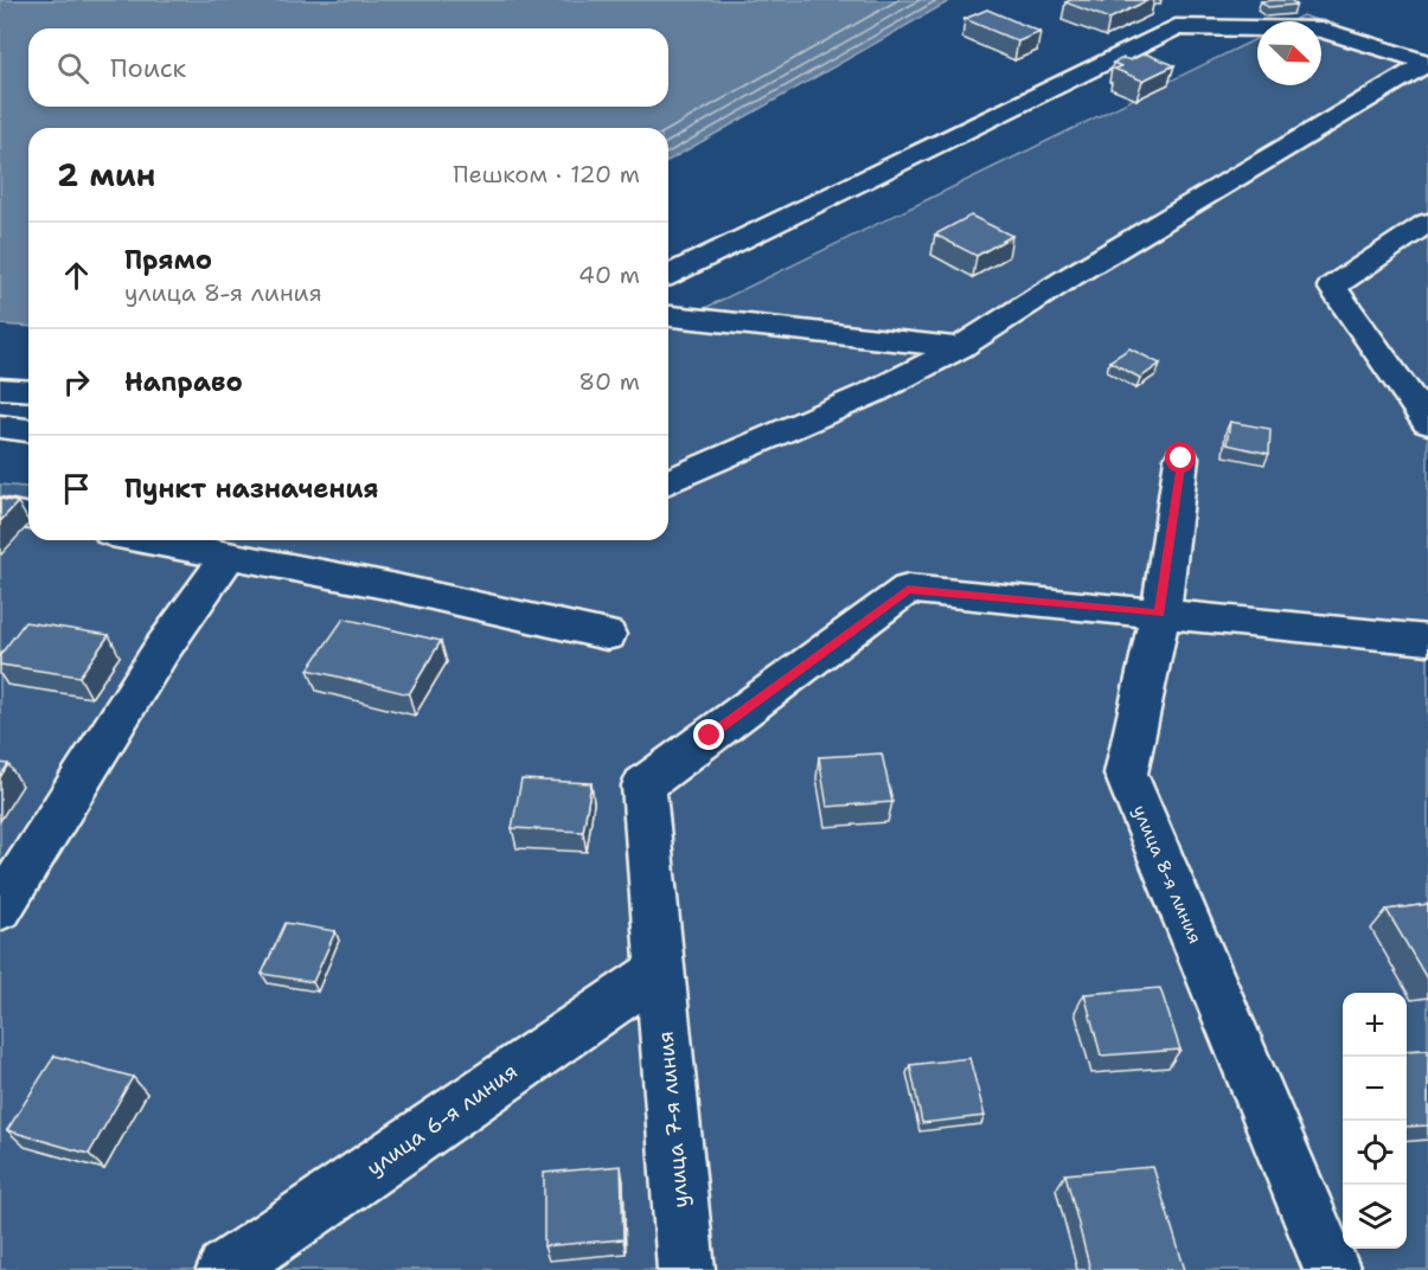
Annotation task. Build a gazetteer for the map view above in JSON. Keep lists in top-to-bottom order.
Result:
{
  "streets": {
    "street": ["улица 8-я линия", "улица 6-я линия", "улица 7-я линия"]
  },
  "crossings": [
    ["улица 8-я линия", "улица 7-я линия"],
    ["улица 6-я линия", "улица 7-я линия"]
  ],
  "north": "bottom right",
  "page": {
    "search": "Поиск",
    "heading": ["2 мин", "Пешком · 120 m"],
    "list": [
      ["Прямо", "улица 8-я линия", "40 m"],
      ["Направо", "80 m"],
      "Пункт назначения"
    ],
    "map_buttons": ["+", "−"]
  }
}
